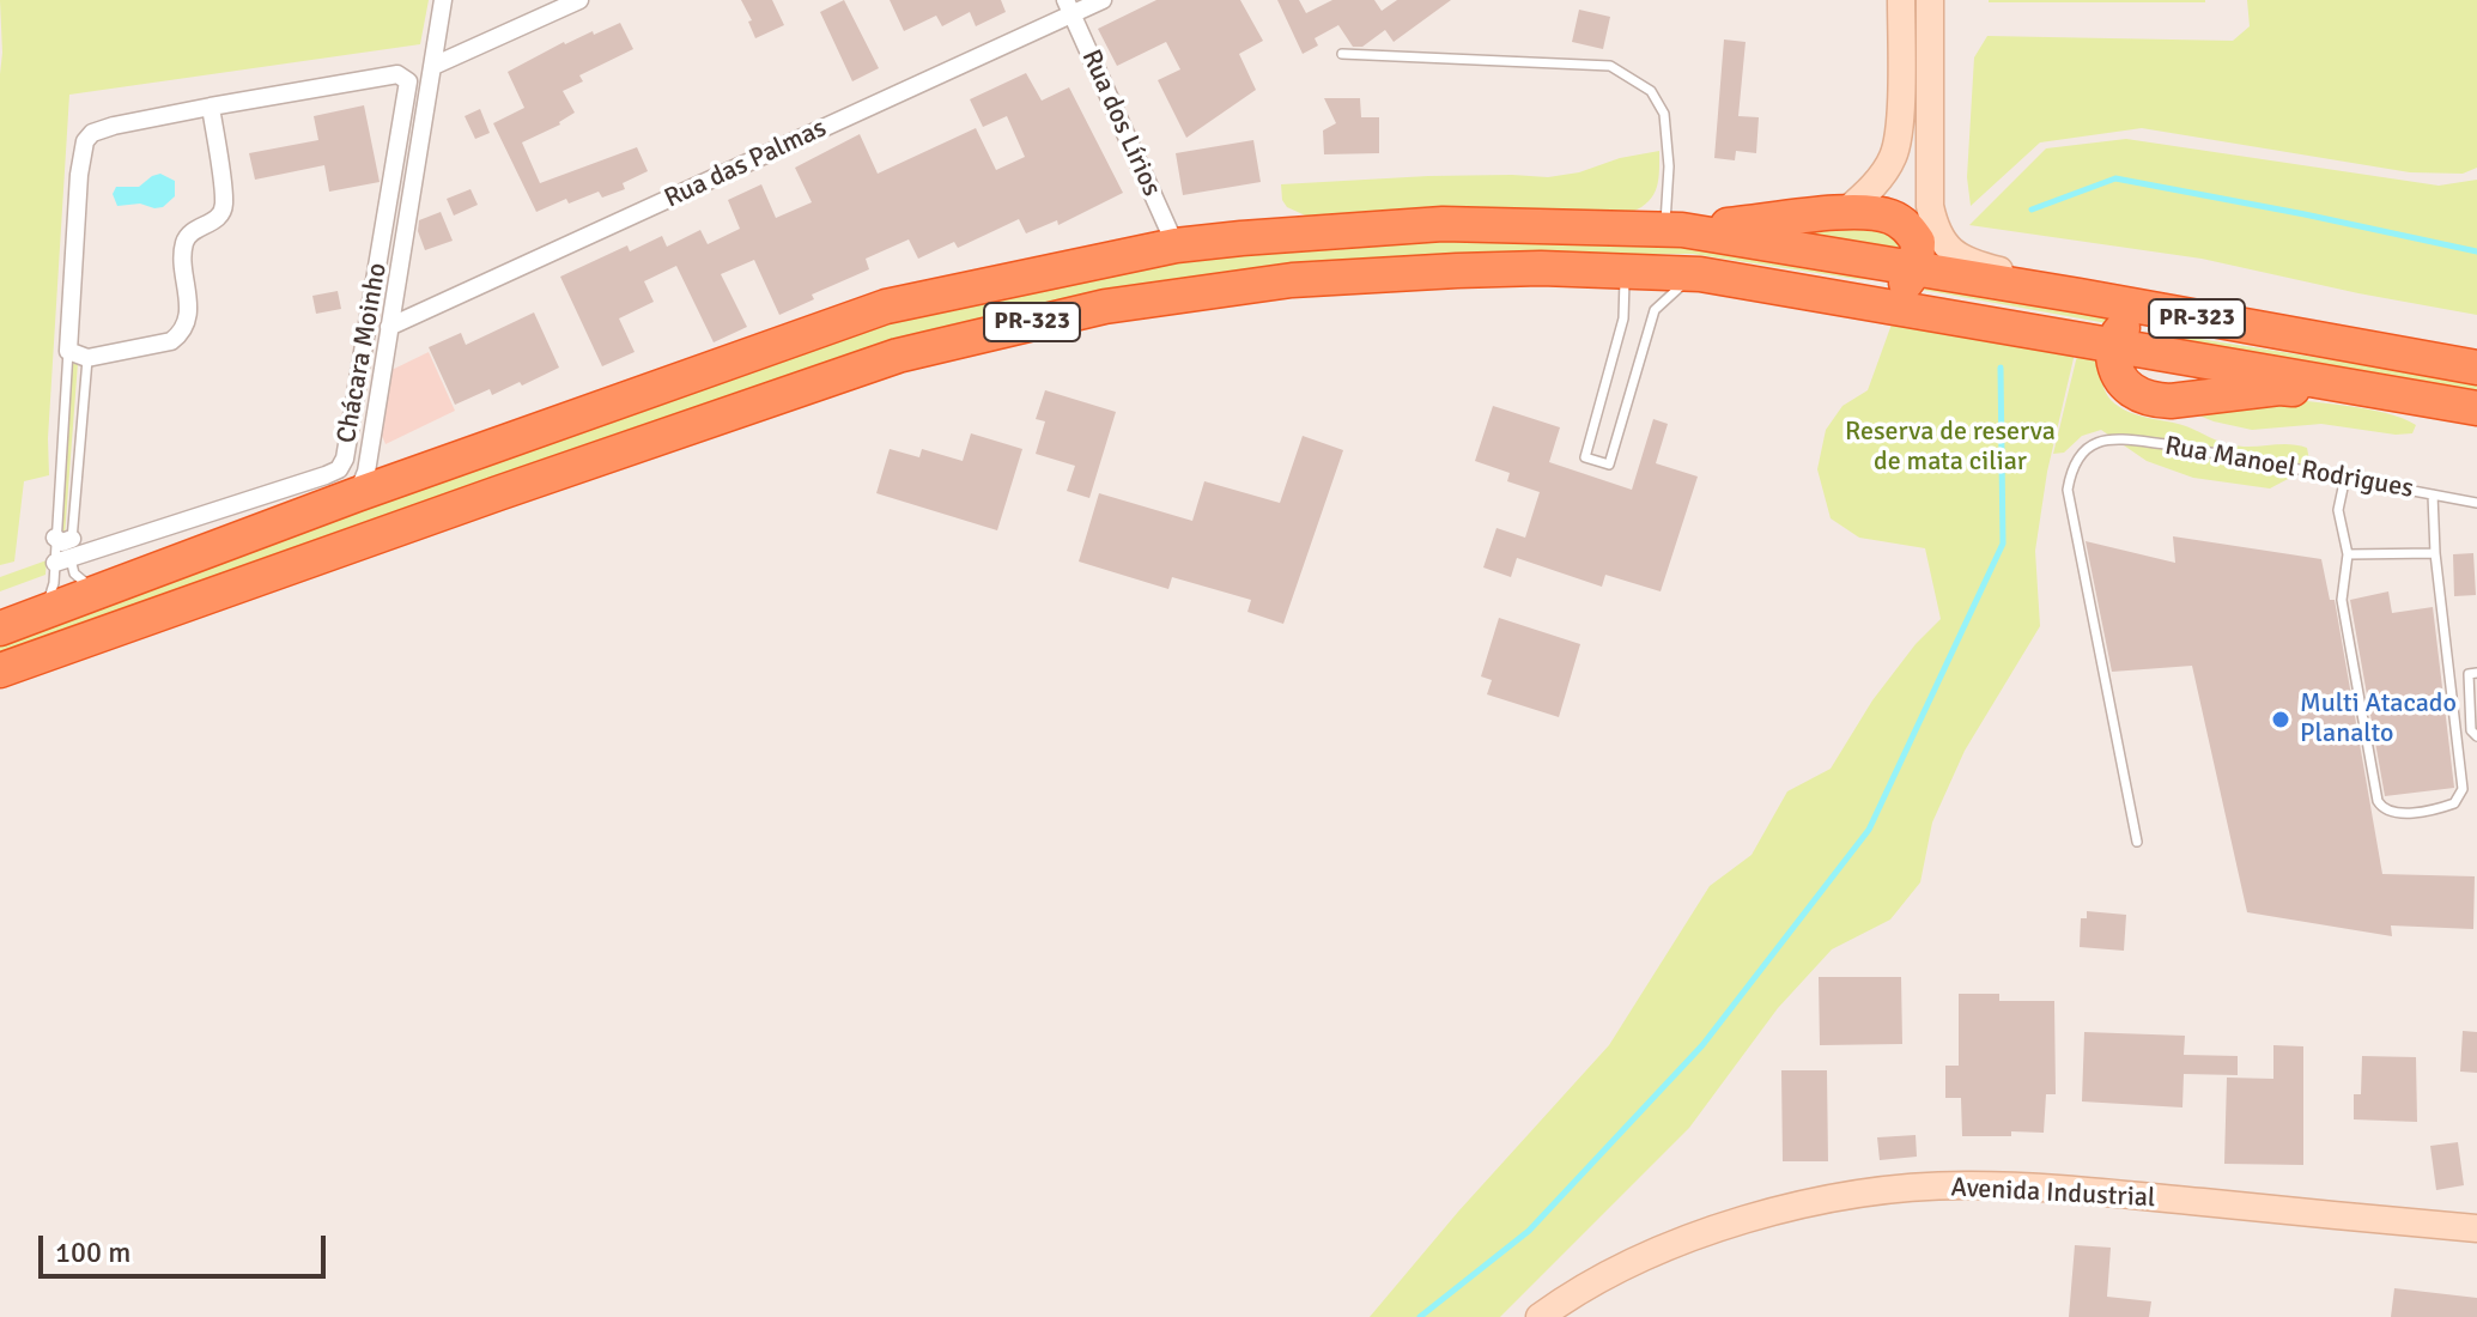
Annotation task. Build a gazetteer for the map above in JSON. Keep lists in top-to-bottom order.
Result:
{
  "streets": {
    "highway": ["PR-323"],
    "street": [
      "Rua dos Lírios",
      "Rua das Palmas",
      "Chácara Moinho",
      "Avenida Industrial"
    ],
    "lane": ["Rua Manoel Rodrigues"]
  },
  "crossings": [
    ["Rua dos Lírios", "Rua das Palmas"],
    ["Rua dos Lírios", "PR-323"]
  ],
  "parks": ["Reserva de reserva de mata ciliar"],
  "places": ["Multi Atacado Planalto"],
  "scale_bar": "100 m"
}
